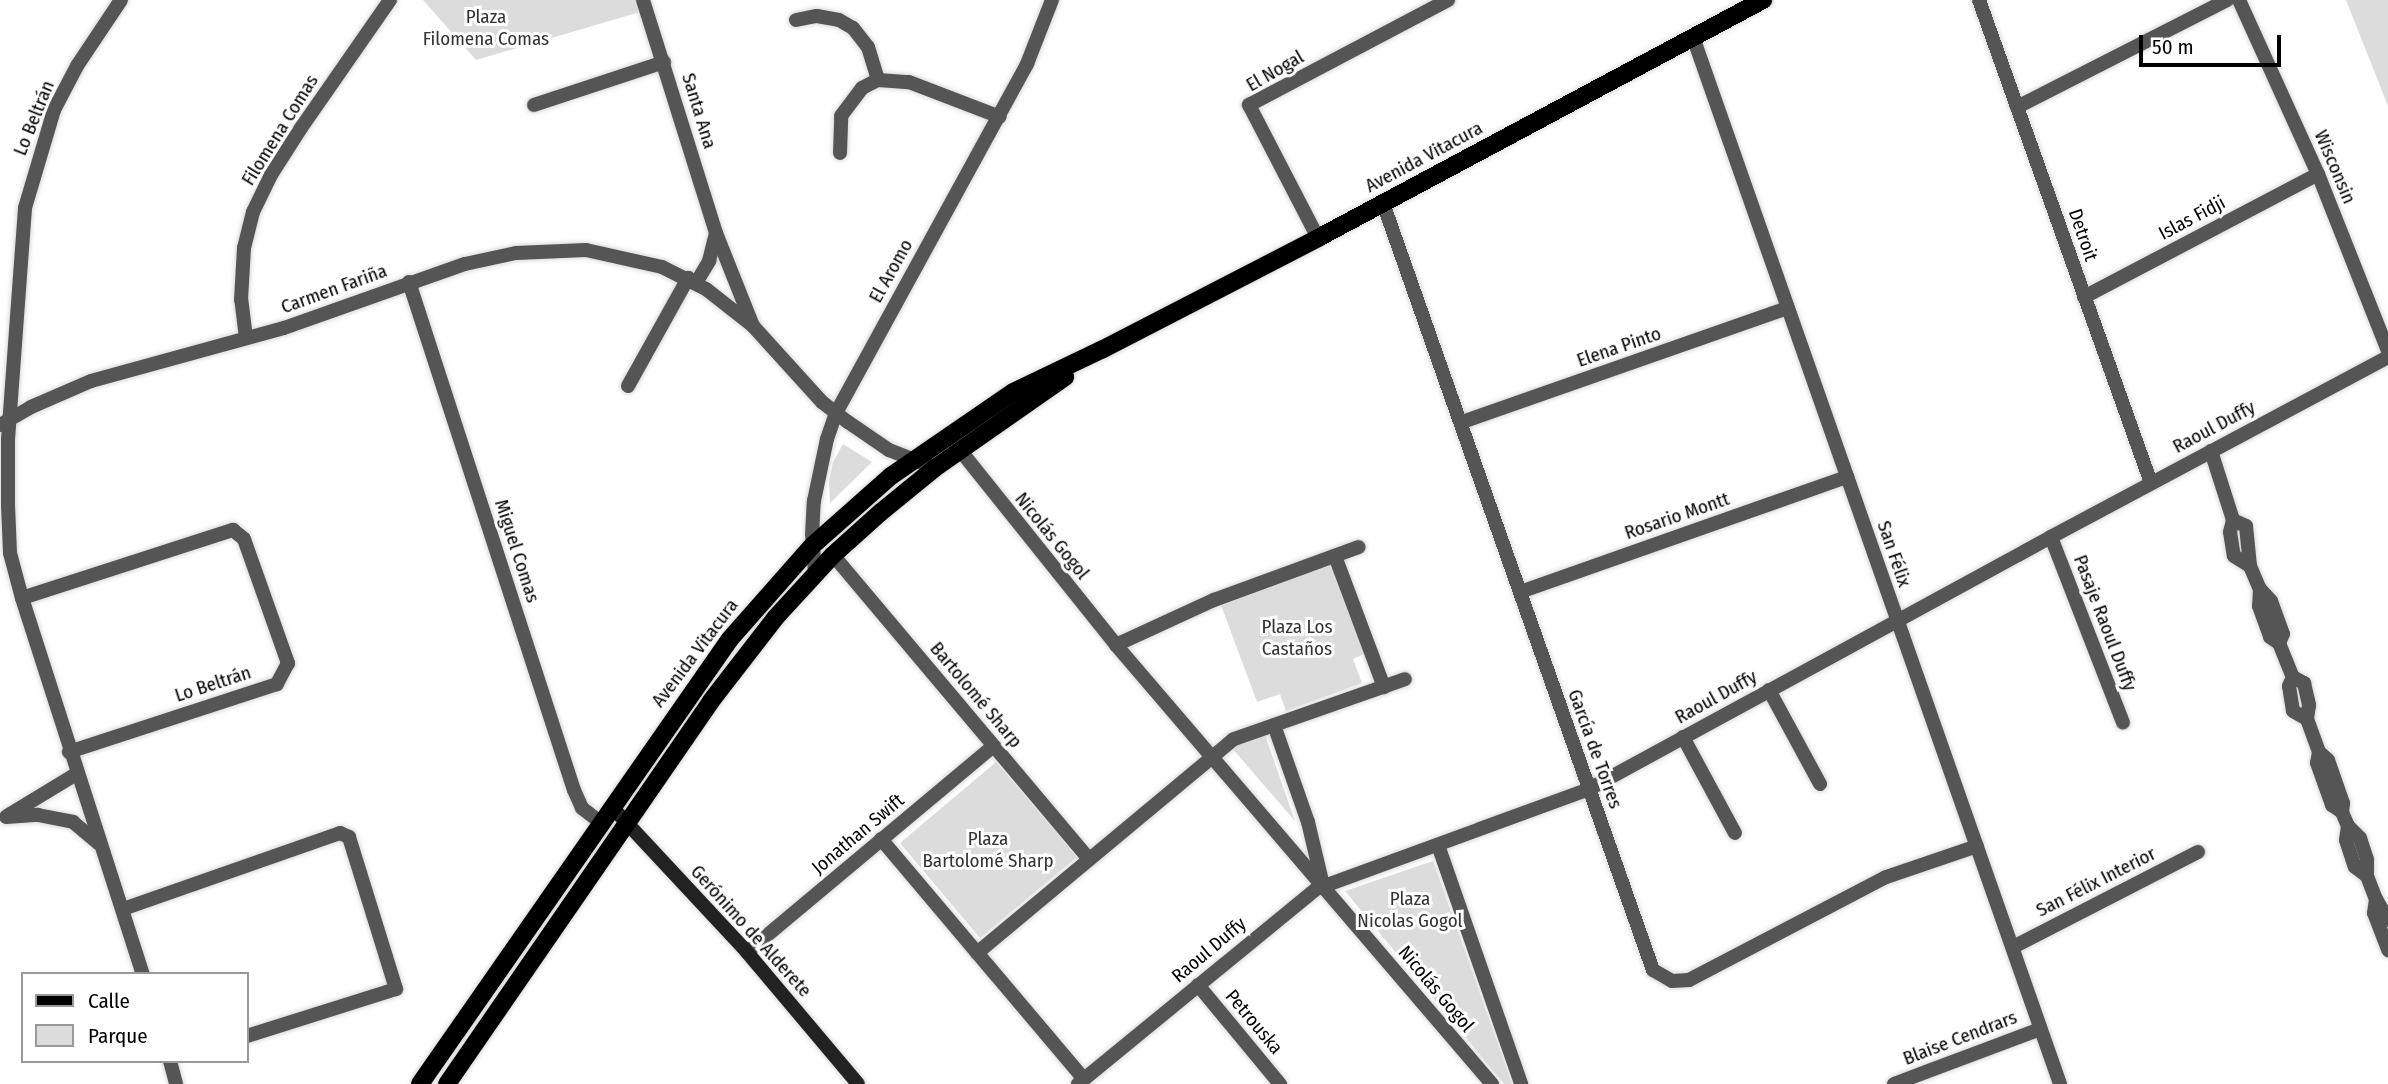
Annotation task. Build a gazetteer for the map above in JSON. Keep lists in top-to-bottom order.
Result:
{
  "streets": {
    "main road": ["Avenida Vitacura", "Gerónimo de Alderete"],
    "street": [
      "El Nogal",
      "Santa Ana",
      "Lo Beltrán",
      "Filomena Comas",
      "Wisconsin",
      "Islas Fidji",
      "Detroit",
      "El Aromo",
      "Carmen Fariña",
      "Elena Pinto",
      "Raoul Duffy",
      "Rosario Montt",
      "Nicolás Gogol",
      "Miguel Comas",
      "San Félix",
      "Pasaje Raoul Duffy",
      "Bartolomé Sharp",
      "García de Torres",
      "Jonathan Swift",
      "San Félix Interior",
      "Petrouska",
      "Blaise Cendrars"
    ]
  },
  "crossings": [
    ["El Nogal", "Avenida Vitacura"],
    ["Santa Ana", "Carmen Fariña"],
    ["Lo Beltrán", "Carmen Fariña"],
    ["Filomena Comas", "Carmen Fariña"],
    ["Avenida Vitacura", "El Aromo"],
    ["Avenida Vitacura", "Carmen Fariña"],
    ["Avenida Vitacura", "Nicolás Gogol"],
    ["Avenida Vitacura", "Miguel Comas"],
    ["Avenida Vitacura", "San Félix"],
    ["Avenida Vitacura", "Bartolomé Sharp"],
    ["Avenida Vitacura", "García de Torres"],
    ["Avenida Vitacura", "Gerónimo de Alderete"],
    ["Wisconsin", "Islas Fidji"],
    ["Islas Fidji", "Detroit"],
    ["Detroit", "Raoul Duffy"],
    ["El Aromo", "Carmen Fariña"],
    ["Carmen Fariña", "Miguel Comas"],
    ["Elena Pinto", "San Félix"],
    ["Elena Pinto", "García de Torres"],
    ["Raoul Duffy", "Nicolás Gogol"],
    ["Raoul Duffy", "San Félix"],
    ["Raoul Duffy", "Pasaje Raoul Duffy"],
    ["Raoul Duffy", "García de Torres"],
    ["Raoul Duffy", "Petrouska"],
    ["Rosario Montt", "San Félix"],
    ["Rosario Montt", "García de Torres"],
    ["San Félix", "García de Torres"],
    ["San Félix", "San Félix Interior"],
    ["San Félix", "Blaise Cendrars"],
    ["Bartolomé Sharp", "Jonathan Swift"],
    ["Jonathan Swift", "Gerónimo de Alderete"]
  ],
  "parks": [
    "Plaza Filomena Comas",
    "Plaza Los Castaños",
    "Plaza Bartolomé Sharp",
    "Plaza Nicolas Gogol"
  ],
  "legend": ["Calle", "Parque"],
  "scale_bar": "50 m"
}
